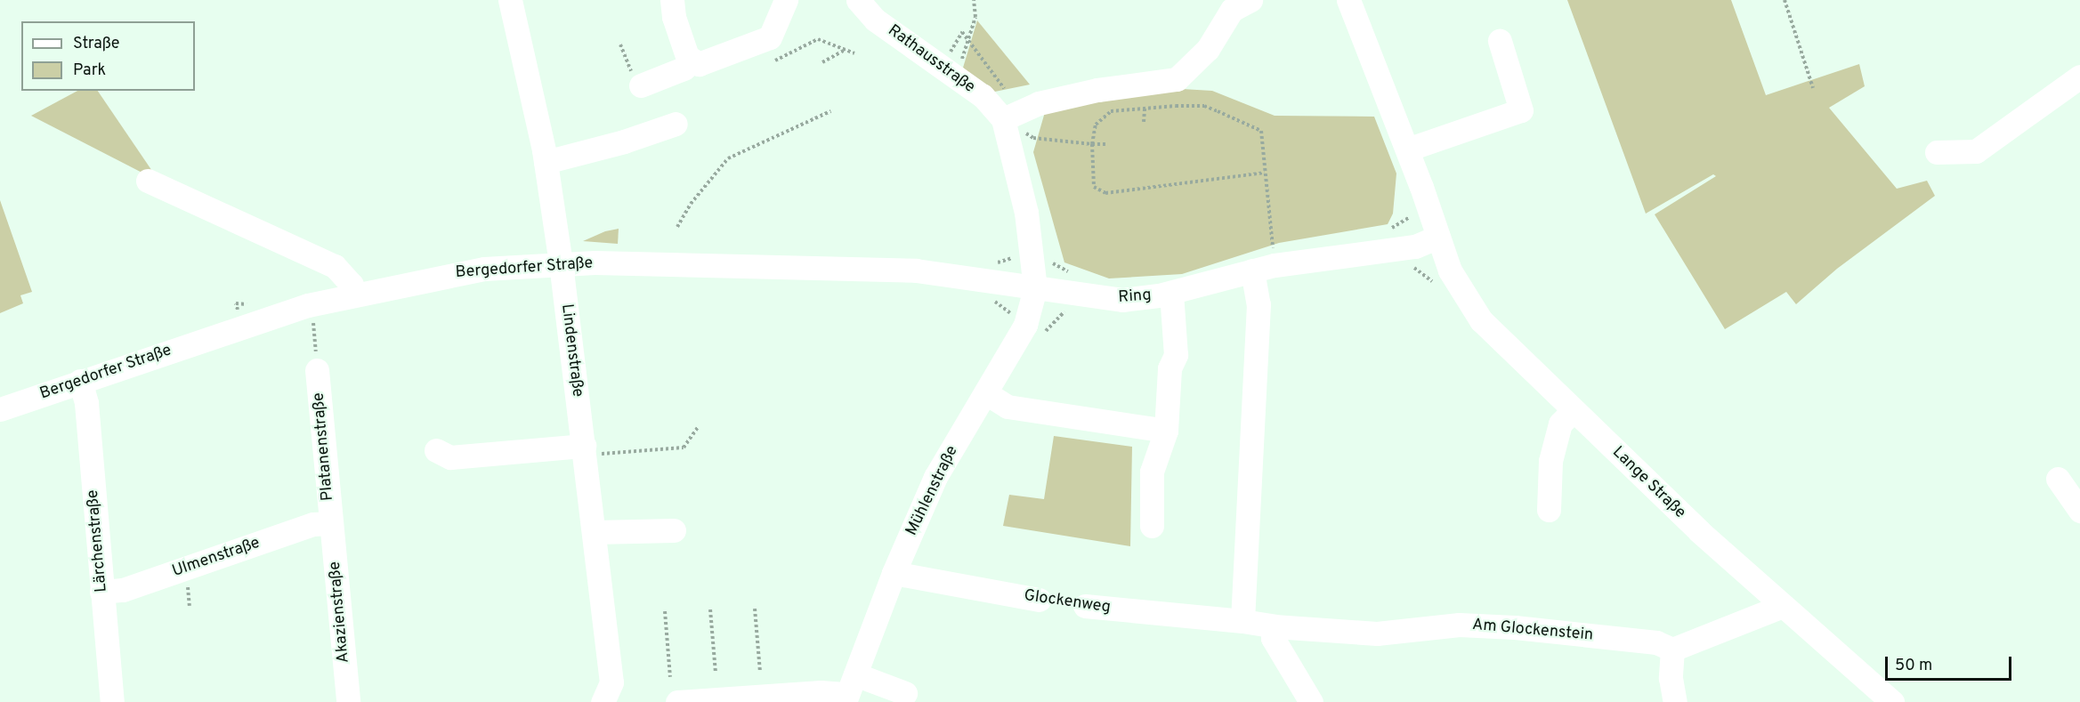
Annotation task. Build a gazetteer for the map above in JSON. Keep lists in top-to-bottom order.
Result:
{
  "streets": {
    "street": [
      "Rathausstraße",
      "Bergedorfer Straße",
      "Ring",
      "Lindenstraße",
      "Platanenstraße",
      "Lange Straße",
      "Mühlenstraße",
      "Lärchenstraße",
      "Ulmenstraße",
      "Glockenweg",
      "Akazienstraße",
      "Am Glockenstein"
    ]
  },
  "crossings": [
    ["Bergedorfer Straße", "Ring"],
    ["Bergedorfer Straße", "Lindenstraße"],
    ["Bergedorfer Straße", "Mühlenstraße"],
    ["Bergedorfer Straße", "Lärchenstraße"],
    ["Ring", "Lange Straße"],
    ["Ring", "Mühlenstraße"],
    ["Platanenstraße", "Ulmenstraße"],
    ["Platanenstraße", "Akazienstraße"],
    ["Mühlenstraße", "Glockenweg"],
    ["Lärchenstraße", "Ulmenstraße"],
    ["Ulmenstraße", "Akazienstraße"],
    ["Glockenweg", "Am Glockenstein"]
  ],
  "legend": ["Straße", "Park"],
  "scale_bar": "50 m"
}
